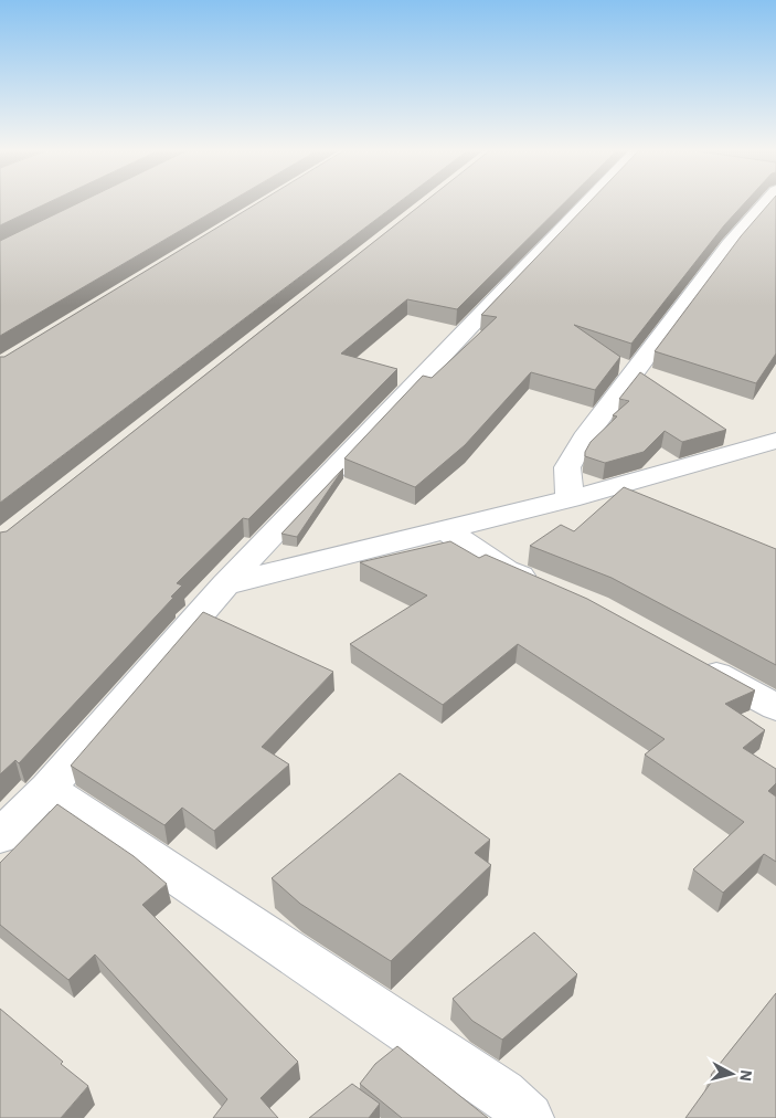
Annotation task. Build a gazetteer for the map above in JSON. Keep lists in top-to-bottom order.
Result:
{
  "north": "right"
}
